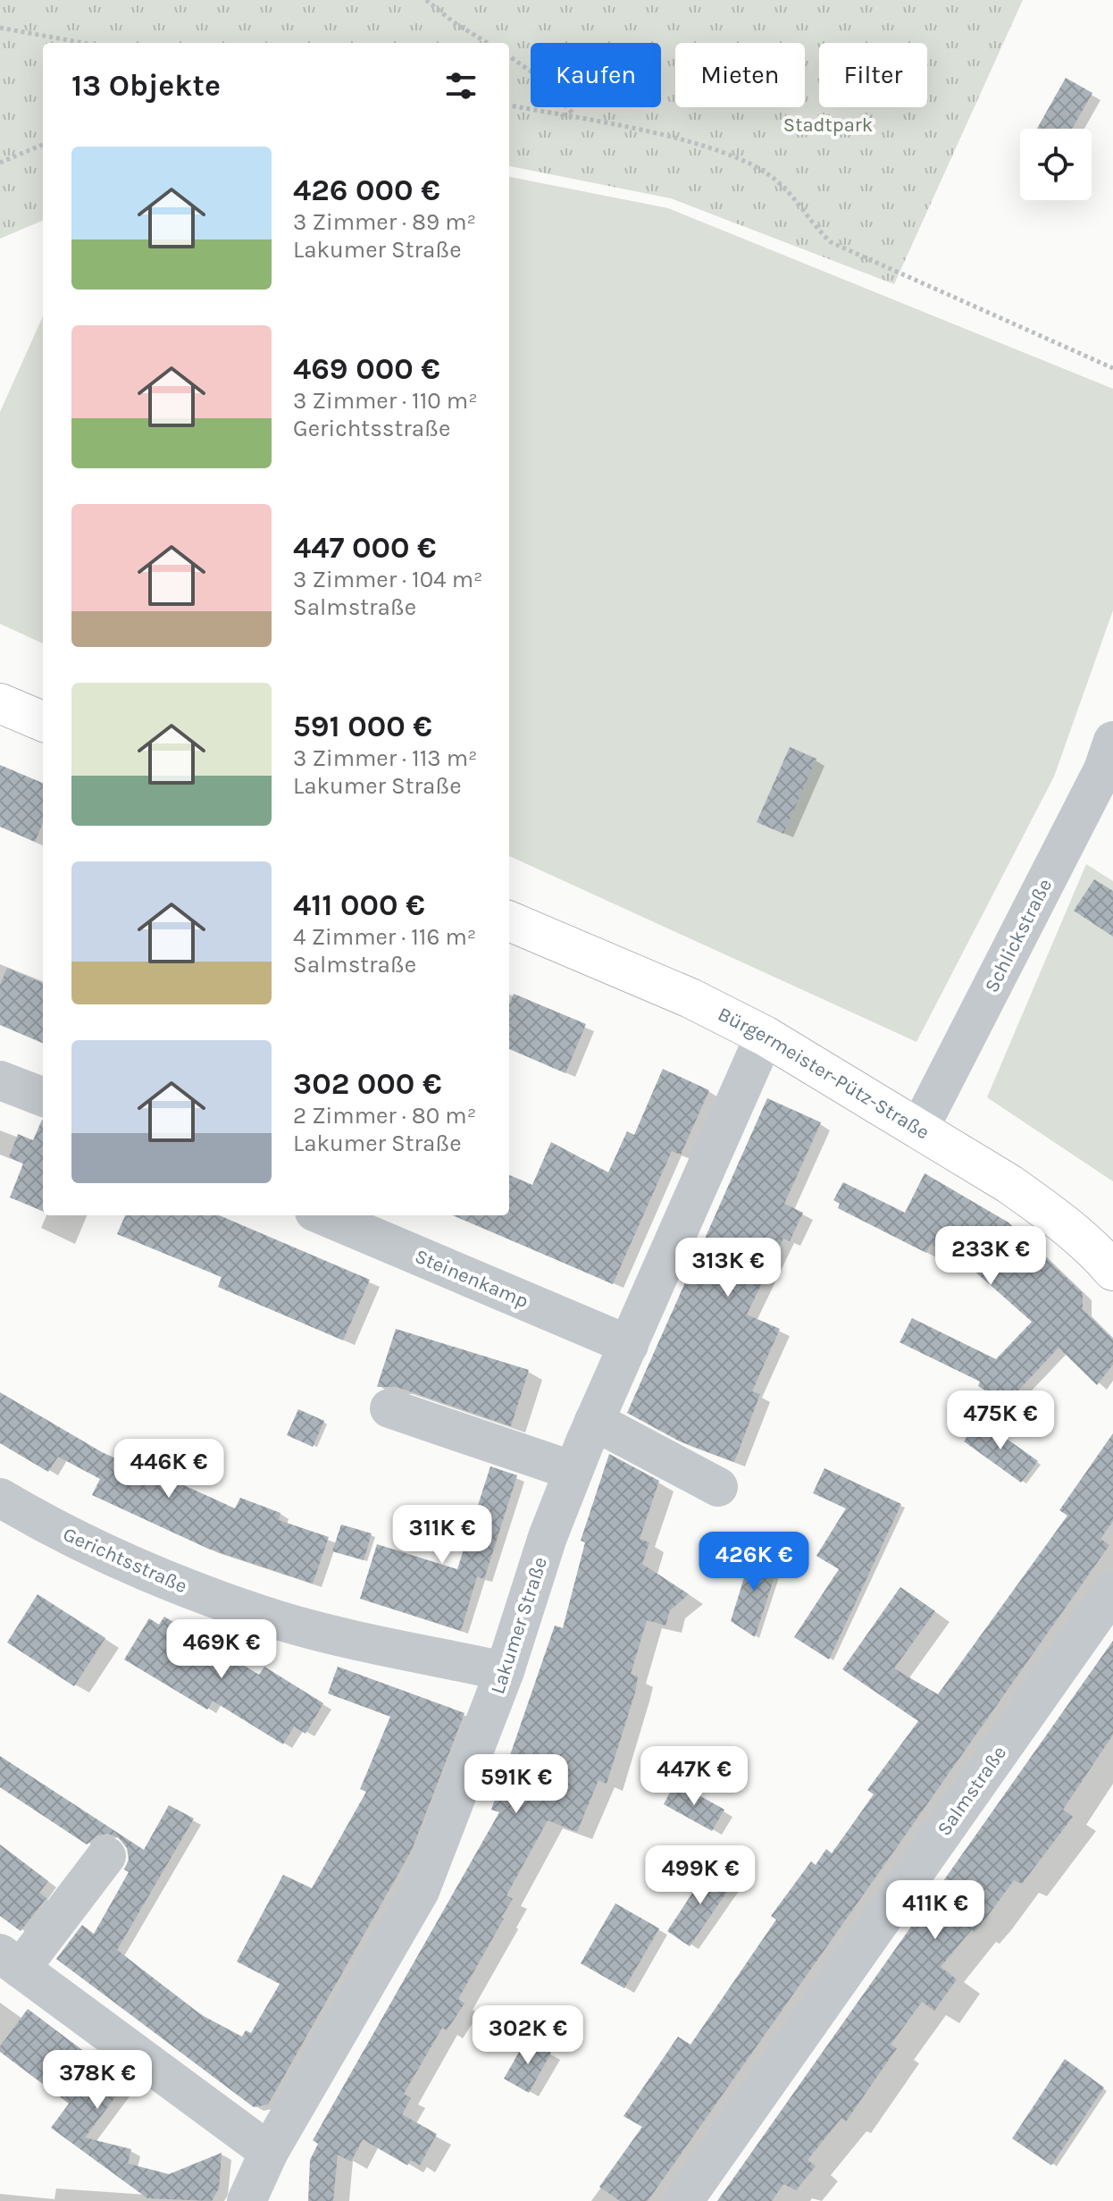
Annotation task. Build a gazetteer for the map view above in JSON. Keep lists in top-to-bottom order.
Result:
{
  "streets": {
    "main road": ["Bürgermeister-Pütz-Straße"],
    "street": [
      "Schlickstraße",
      "Steinenkamp",
      "Gerichtsstraße",
      "Lakumer Straße",
      "Salmstraße"
    ]
  },
  "crossings": [
    ["Schlickstraße", "Bürgermeister-Pütz-Straße"],
    ["Bürgermeister-Pütz-Straße", "Lakumer Straße"],
    ["Steinenkamp", "Lakumer Straße"],
    ["Gerichtsstraße", "Lakumer Straße"]
  ],
  "parks": ["Stadtpark"],
  "page": {
    "chip": ["Kaufen", "Mieten", "Filter"],
    "heading": "13 Objekte",
    "list": [
      {
        "name": "426 000 €",
        "note": "3 Zimmer · 89 m² · Lakumer Straße"
      },
      {
        "name": "469 000 €",
        "note": "3 Zimmer · 110 m² · Gerichtsstraße"
      },
      {
        "name": "447 000 €",
        "note": "3 Zimmer · 104 m² · Salmstraße"
      },
      {
        "name": "591 000 €",
        "note": "3 Zimmer · 113 m² · Lakumer Straße"
      },
      {
        "name": "411 000 €",
        "note": "4 Zimmer · 116 m² · Salmstraße"
      },
      {
        "name": "302 000 €",
        "note": "2 Zimmer · 80 m² · Lakumer Straße"
      }
    ],
    "price": [
      "233K €",
      "313K €",
      "475K €",
      "446K €",
      "311K €",
      "426K €",
      "469K €",
      "447K €",
      "591K €",
      "499K €",
      "411K €",
      "302K €",
      "378K €"
    ]
  }
}
